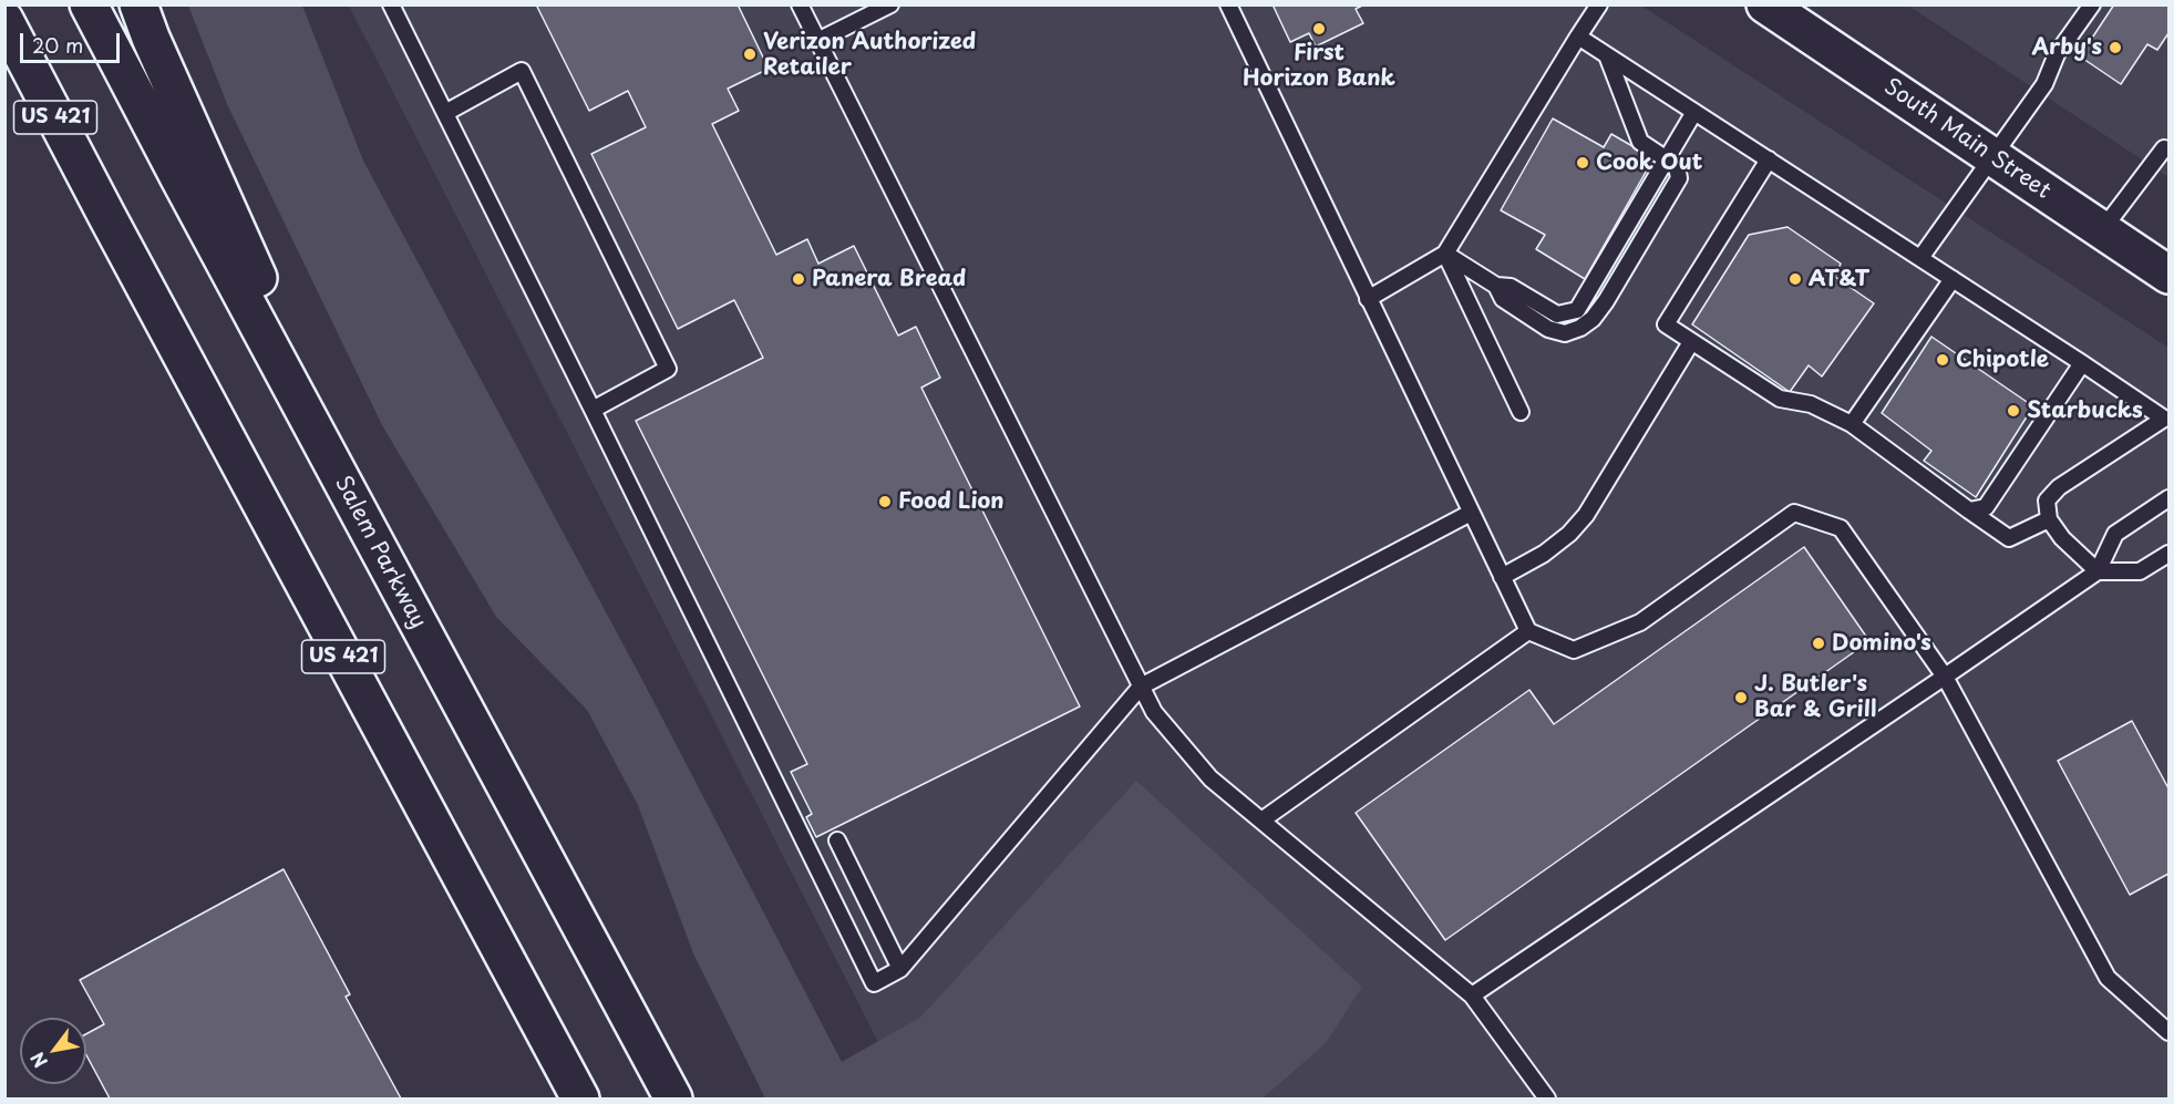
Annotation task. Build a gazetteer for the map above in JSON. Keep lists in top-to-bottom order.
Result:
{
  "streets": {
    "main road": ["US 421", "South Main Street", "Salem Parkway"]
  },
  "places": [
    "First Horizon Bank",
    "Arby's",
    "Verizon Authorized Retailer",
    "Cook Out",
    "Panera Bread",
    "AT&T",
    "Chipotle",
    "Starbucks",
    "Food Lion",
    "Domino's",
    "J. Butler's Bar & Grill"
  ],
  "scale_bar": "20 m",
  "north": "bottom left"
}
